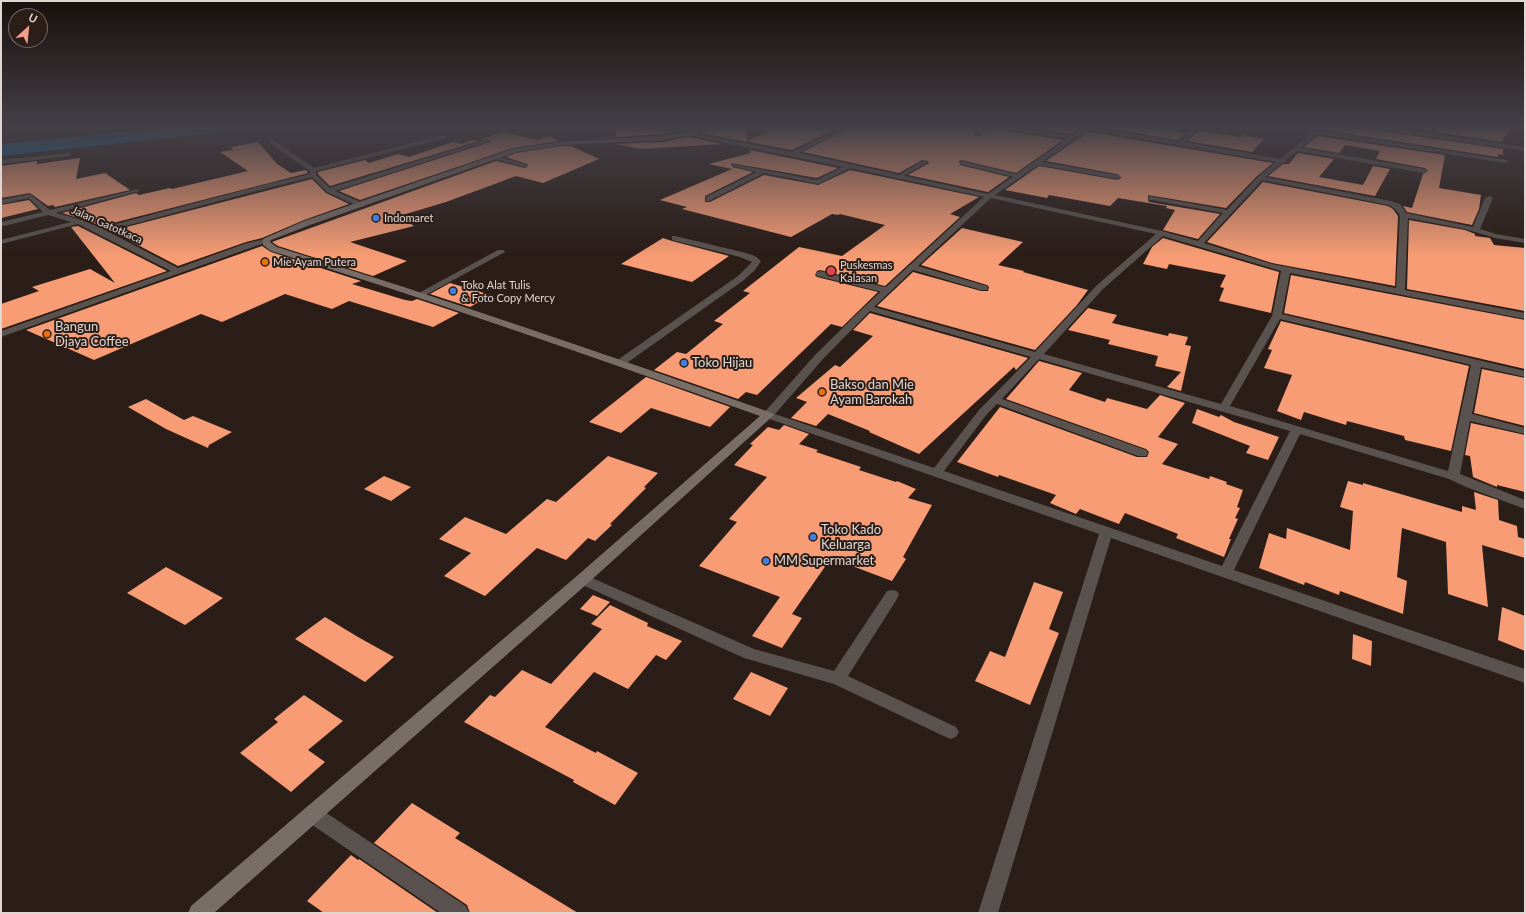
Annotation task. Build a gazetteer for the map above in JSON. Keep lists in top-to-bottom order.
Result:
{
  "streets": {
    "street": ["Jalan Gatotkaca"]
  },
  "places": [
    "Indomaret",
    "Mie Ayam Putera",
    "Puskesmas Kalasan",
    "Toko Alat Tulis & Foto Copy Mercy",
    "Bangun Djaya Coffee",
    "Toko Hijau",
    "Bakso dan Mie Ayam Barokah",
    "Toko Kado Keluarga",
    "MM Supermarket"
  ],
  "north": "top right"
}
